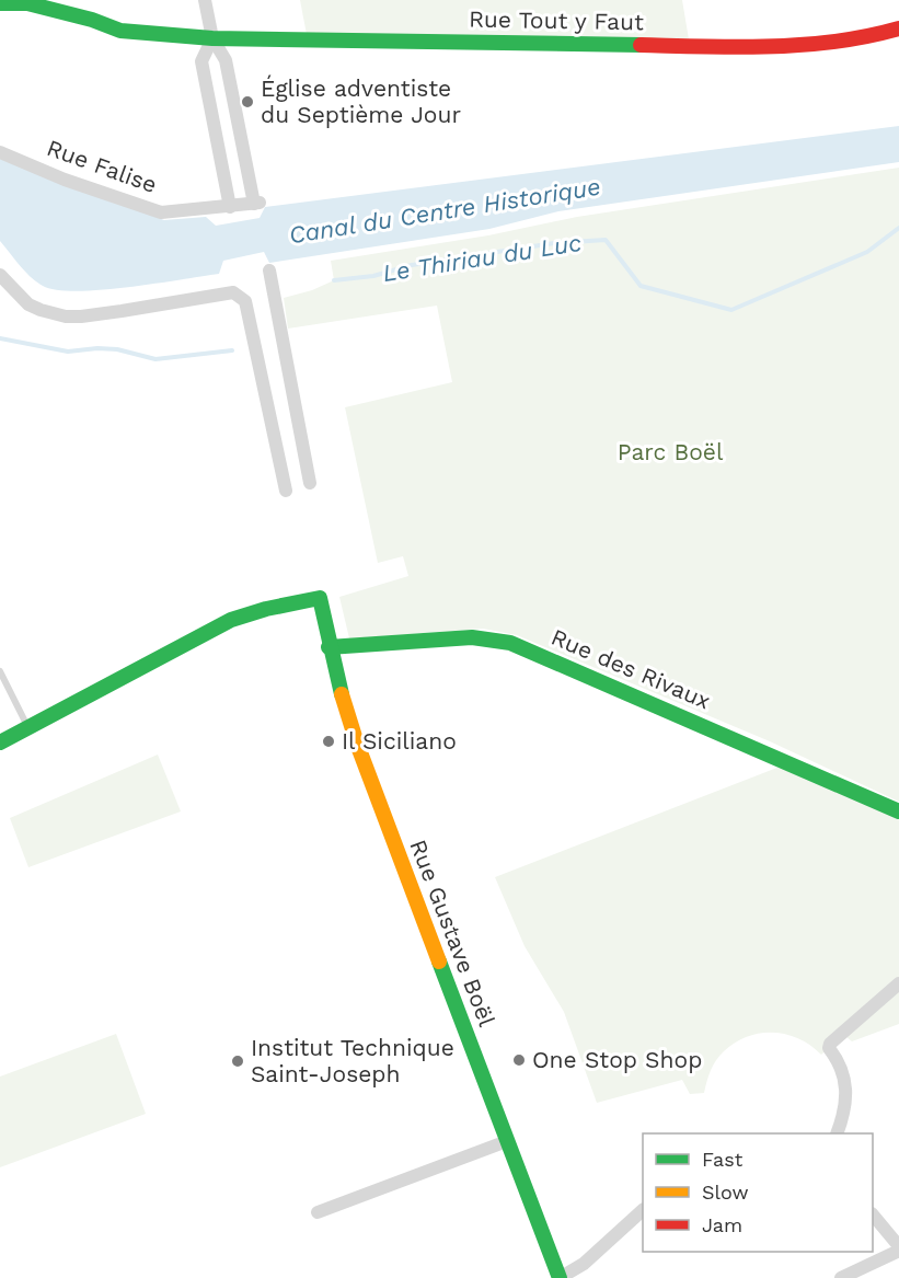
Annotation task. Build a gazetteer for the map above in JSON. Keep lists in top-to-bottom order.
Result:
{
  "streets": {
    "street": [
      "Rue Tout y Faut",
      "Rue Falise",
      "Rue des Rivaux",
      "Rue Gustave Boël"
    ]
  },
  "crossings": [
    ["Rue Tout y Faut", "Rue Falise"],
    ["Rue des Rivaux", "Rue Gustave Boël"]
  ],
  "water": ["Canal du Centre Historique", "Le Thiriau du Luc"],
  "parks": ["Parc Boël"],
  "places": [
    "Église adventiste du Septième Jour",
    "Il Siciliano",
    "One Stop Shop",
    "Institut Technique Saint-Joseph"
  ],
  "legend": ["Fast", "Slow", "Jam"]
}
